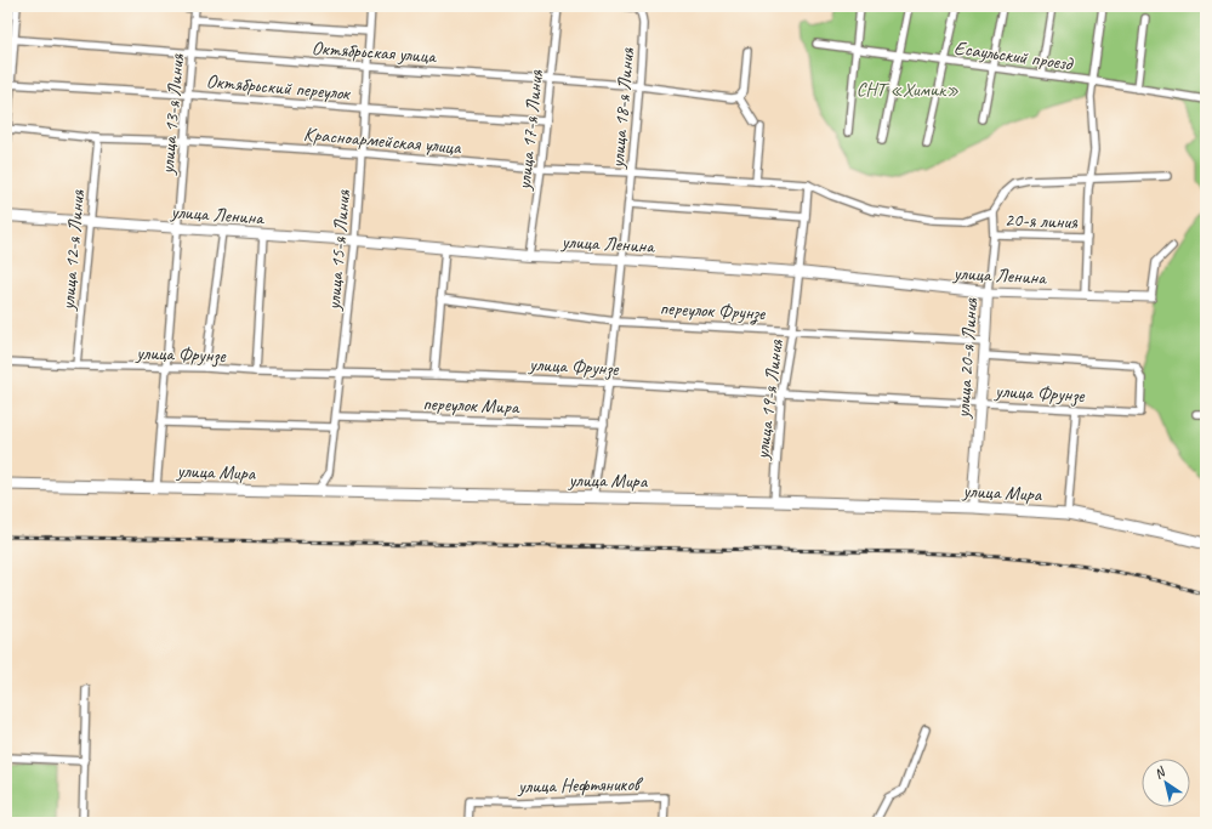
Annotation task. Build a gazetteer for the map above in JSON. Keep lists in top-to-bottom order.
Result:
{
  "streets": {
    "main road": ["улица Ленина", "улица 20-я Линия", "улица Мира"],
    "street": [
      "Октябрьская улица",
      "Есаульский проезд",
      "Октябрьский переулок",
      "улица 18-я Линия",
      "улица 13-я Линия",
      "улица 17-я Линия",
      "Красноармейская улица",
      "20-я линия",
      "улица 12-я Линия",
      "улица 15-я Линия",
      "переулок Фрунзе",
      "улица Фрунзе",
      "улица 19-я Линия",
      "переулок Мира",
      "улица Нефтяников"
    ]
  },
  "crossings": [
    ["Октябрьская улица", "улица 18-я Линия"],
    ["Октябрьская улица", "улица 13-я Линия"],
    ["Октябрьская улица", "улица 17-я Линия"],
    ["Октябрьская улица", "улица 15-я Линия"],
    ["Октябрьский переулок", "улица 13-я Линия"],
    ["Октябрьский переулок", "улица 17-я Линия"],
    ["Октябрьский переулок", "улица 15-я Линия"],
    ["улица 18-я Линия", "Красноармейская улица"],
    ["улица 18-я Линия", "улица Ленина"],
    ["улица 18-я Линия", "переулок Фрунзе"],
    ["улица 18-я Линия", "улица Фрунзе"],
    ["улица 18-я Линия", "переулок Мира"],
    ["улица 18-я Линия", "улица Мира"],
    ["улица 13-я Линия", "Красноармейская улица"],
    ["улица 13-я Линия", "улица Ленина"],
    ["улица 13-я Линия", "улица Фрунзе"],
    ["улица 13-я Линия", "улица Мира"],
    ["улица 17-я Линия", "Красноармейская улица"],
    ["улица 17-я Линия", "улица Ленина"],
    ["Красноармейская улица", "улица 12-я Линия"],
    ["Красноармейская улица", "улица 15-я Линия"],
    ["Красноармейская улица", "улица 20-я Линия"],
    ["Красноармейская улица", "улица 19-я Линия"],
    ["улица Ленина", "улица 12-я Линия"],
    ["улица Ленина", "улица 15-я Линия"],
    ["улица Ленина", "улица 20-я Линия"],
    ["улица Ленина", "улица 19-я Линия"],
    ["20-я линия", "улица 20-я Линия"],
    ["улица 12-я Линия", "улица Фрунзе"],
    ["улица 15-я Линия", "улица Фрунзе"],
    ["улица 15-я Линия", "переулок Мира"],
    ["улица 15-я Линия", "улица Мира"],
    ["переулок Фрунзе", "улица 20-я Линия"],
    ["переулок Фрунзе", "улица 19-я Линия"],
    ["улица Фрунзе", "улица 20-я Линия"],
    ["улица Фрунзе", "улица 19-я Линия"],
    ["улица 20-я Линия", "улица Мира"],
    ["улица 19-я Линия", "улица Мира"]
  ],
  "parks": ["СНТ «Химик»"],
  "north": "top left"
}
